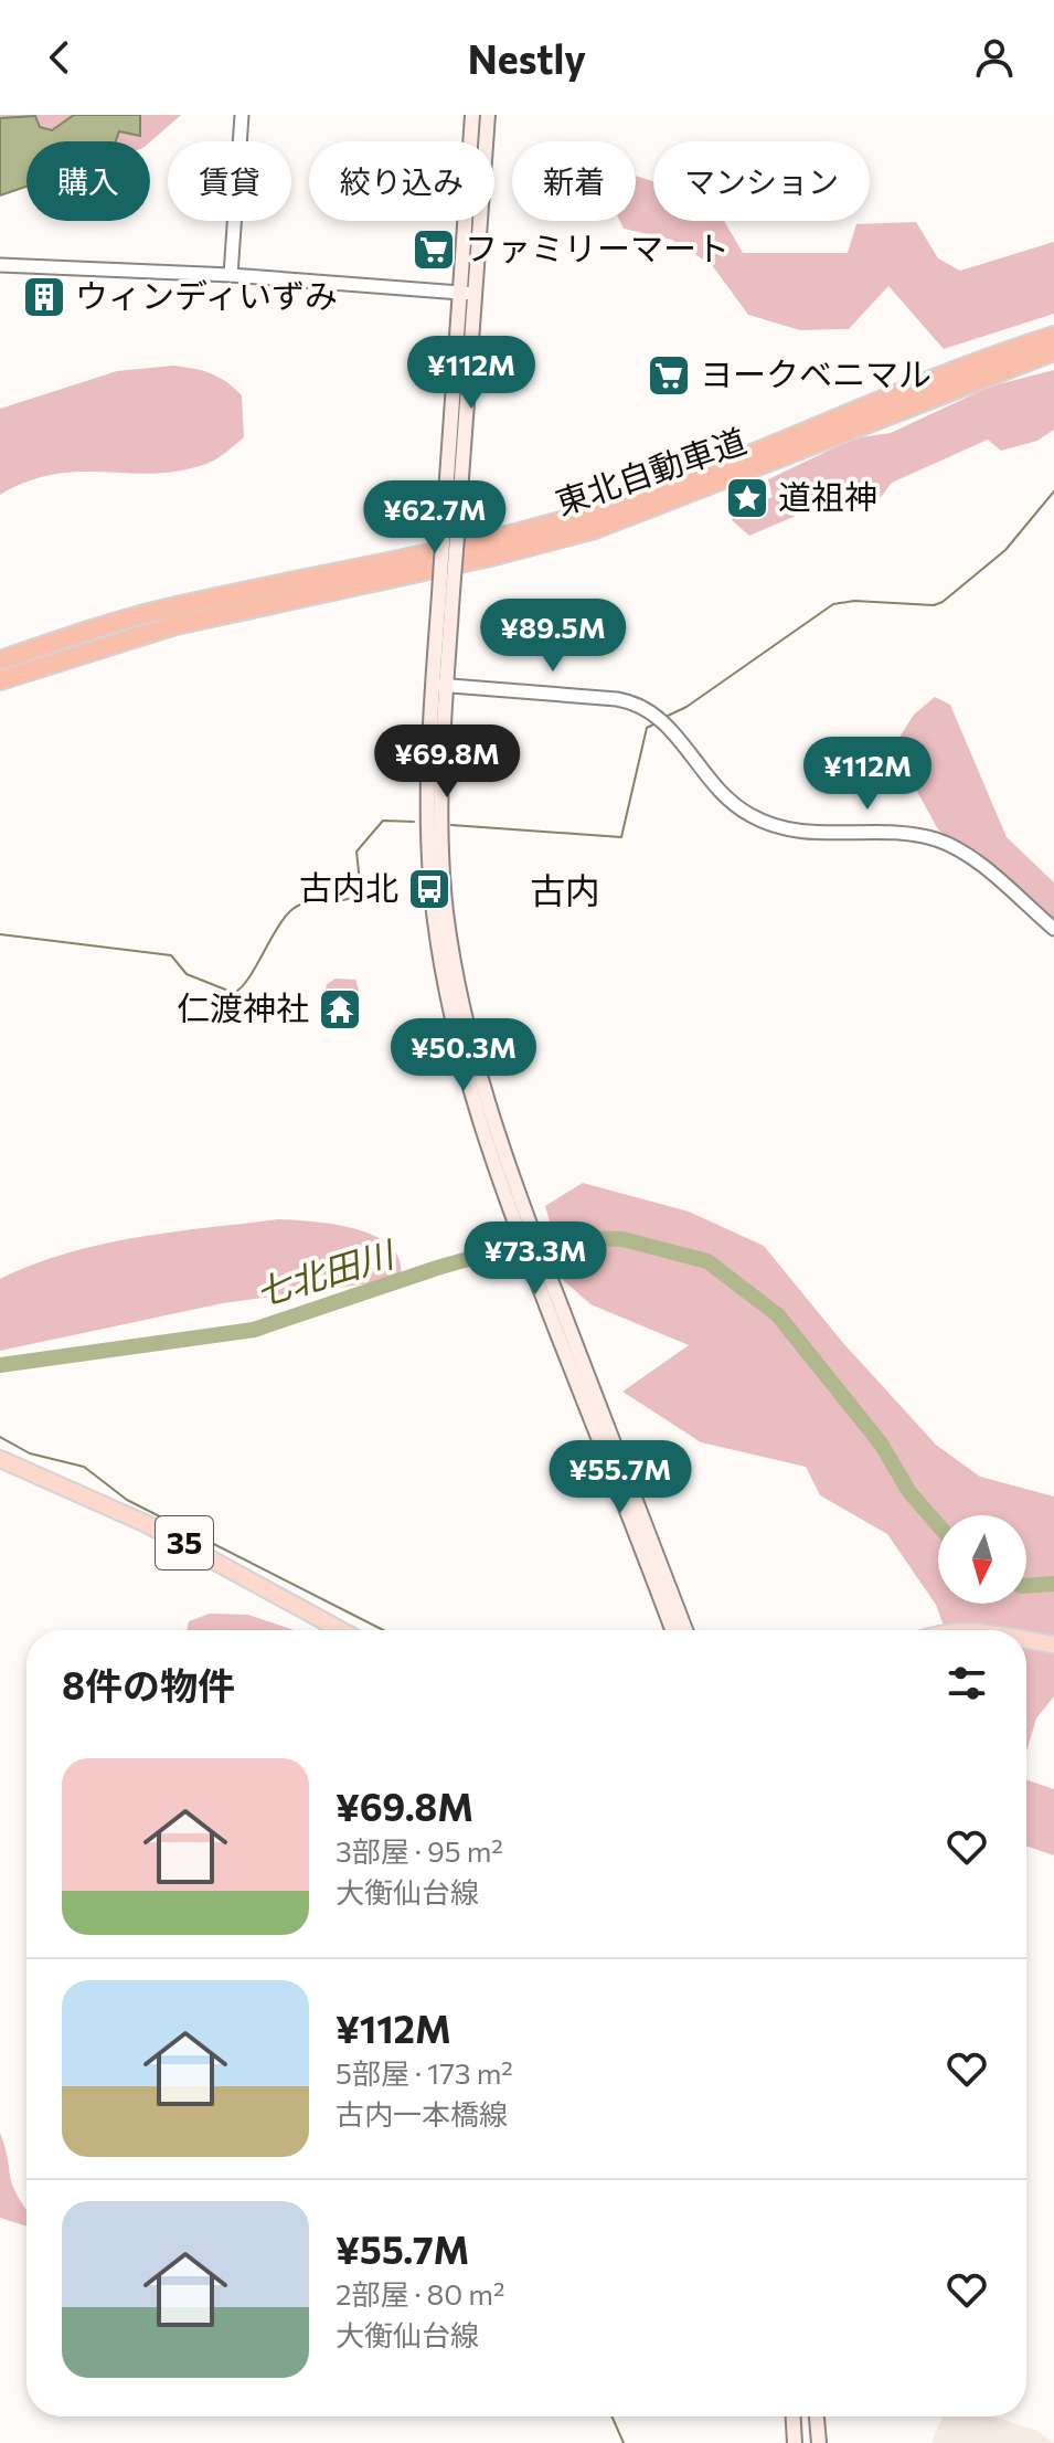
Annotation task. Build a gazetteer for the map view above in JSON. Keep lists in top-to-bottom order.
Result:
{
  "streets": {
    "highway": ["東北自動車道"],
    "main road": ["35"]
  },
  "districts": ["古内"],
  "water": ["七北田川"],
  "places": {
    "supermarket": ["ファミリーマート", "ヨークベニマル"],
    "building": ["ウィンディいずみ"],
    "place": ["道祖神"],
    "bus stop": ["古内北"],
    "temple": ["仁渡神社"]
  },
  "north": "bottom",
  "page": {
    "header": "Nestly",
    "chip": [
      "購入",
      "賃貸",
      "絞り込み",
      "新着",
      "マンション"
    ],
    "price": [
      "¥112M",
      "¥62.7M",
      "¥89.5M",
      "¥69.8M",
      "¥112M",
      "¥50.3M",
      "¥73.3M",
      "¥55.7M"
    ],
    "heading": "8件の物件",
    "list": [
      {
        "name": "¥69.8M",
        "note": "3部屋 · 95 m² · 大衡仙台線"
      },
      {
        "name": "¥112M",
        "note": "5部屋 · 173 m² · 古内一本橋線"
      },
      {
        "name": "¥55.7M",
        "note": "2部屋 · 80 m² · 大衡仙台線"
      }
    ]
  }
}
